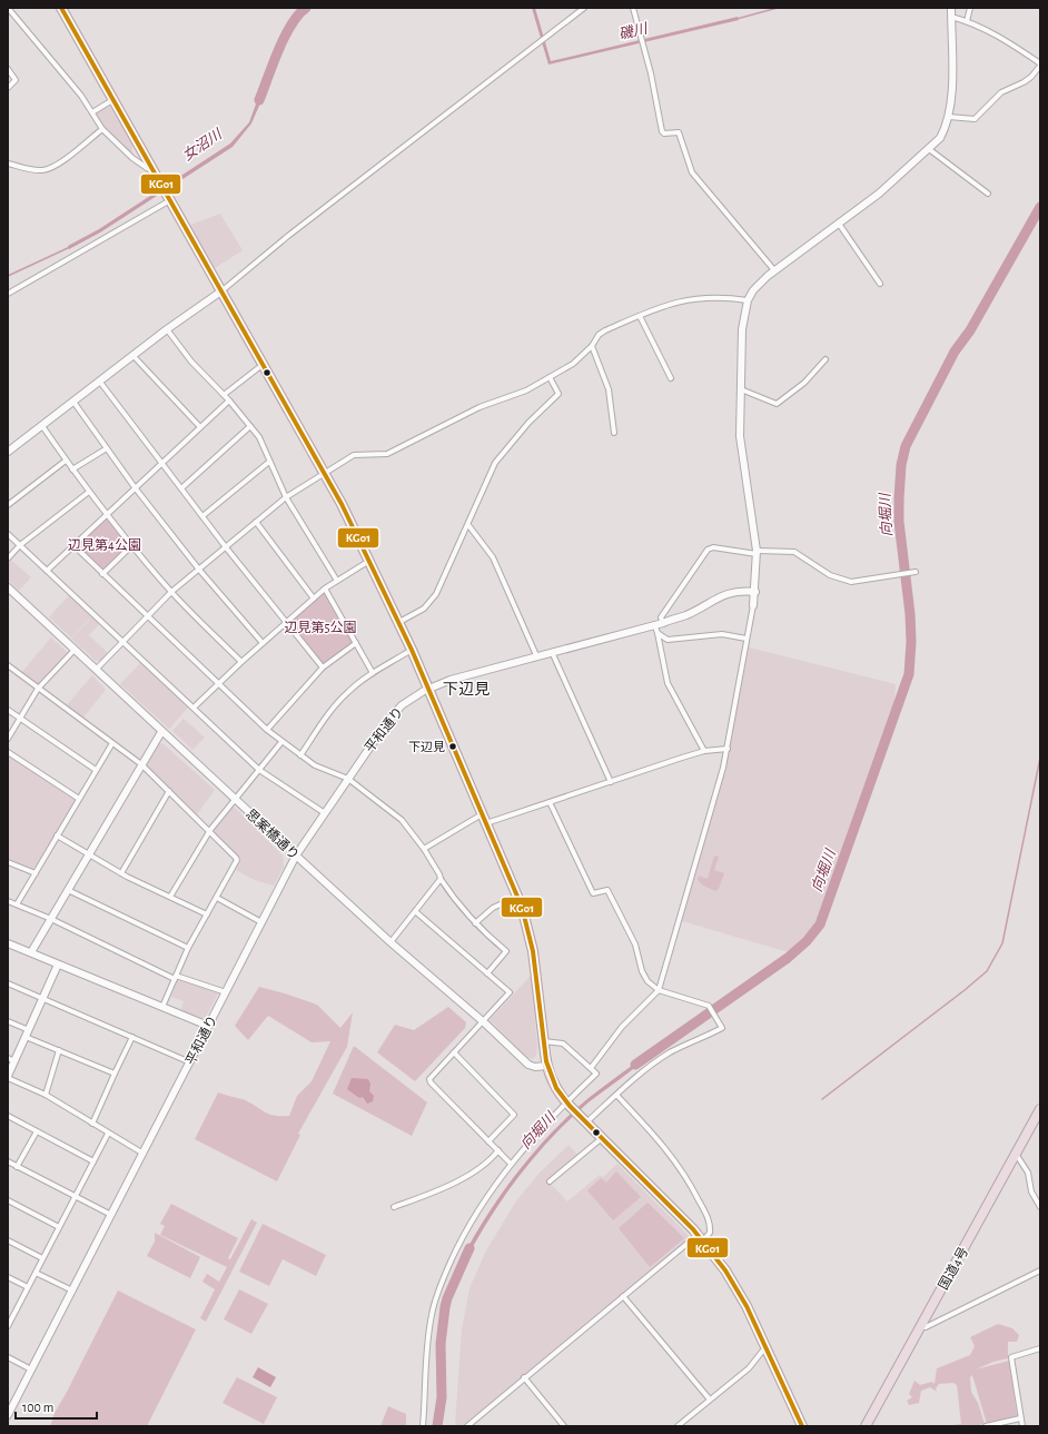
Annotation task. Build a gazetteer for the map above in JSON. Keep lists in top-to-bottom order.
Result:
{
  "streets": {
    "highway": ["国道4号"],
    "street": ["平和通り", "思案橋通り"]
  },
  "crossings": [
    ["平和通り", "思案橋通り"]
  ],
  "districts": ["下辺見"],
  "water": ["磯川", "女沼川", "向堀川"],
  "parks": ["辺見第4公園", "辺見第5公園"],
  "places": ["下辺見"],
  "lines": ["transit line KG01"],
  "scale_bar": "100 m"
}
